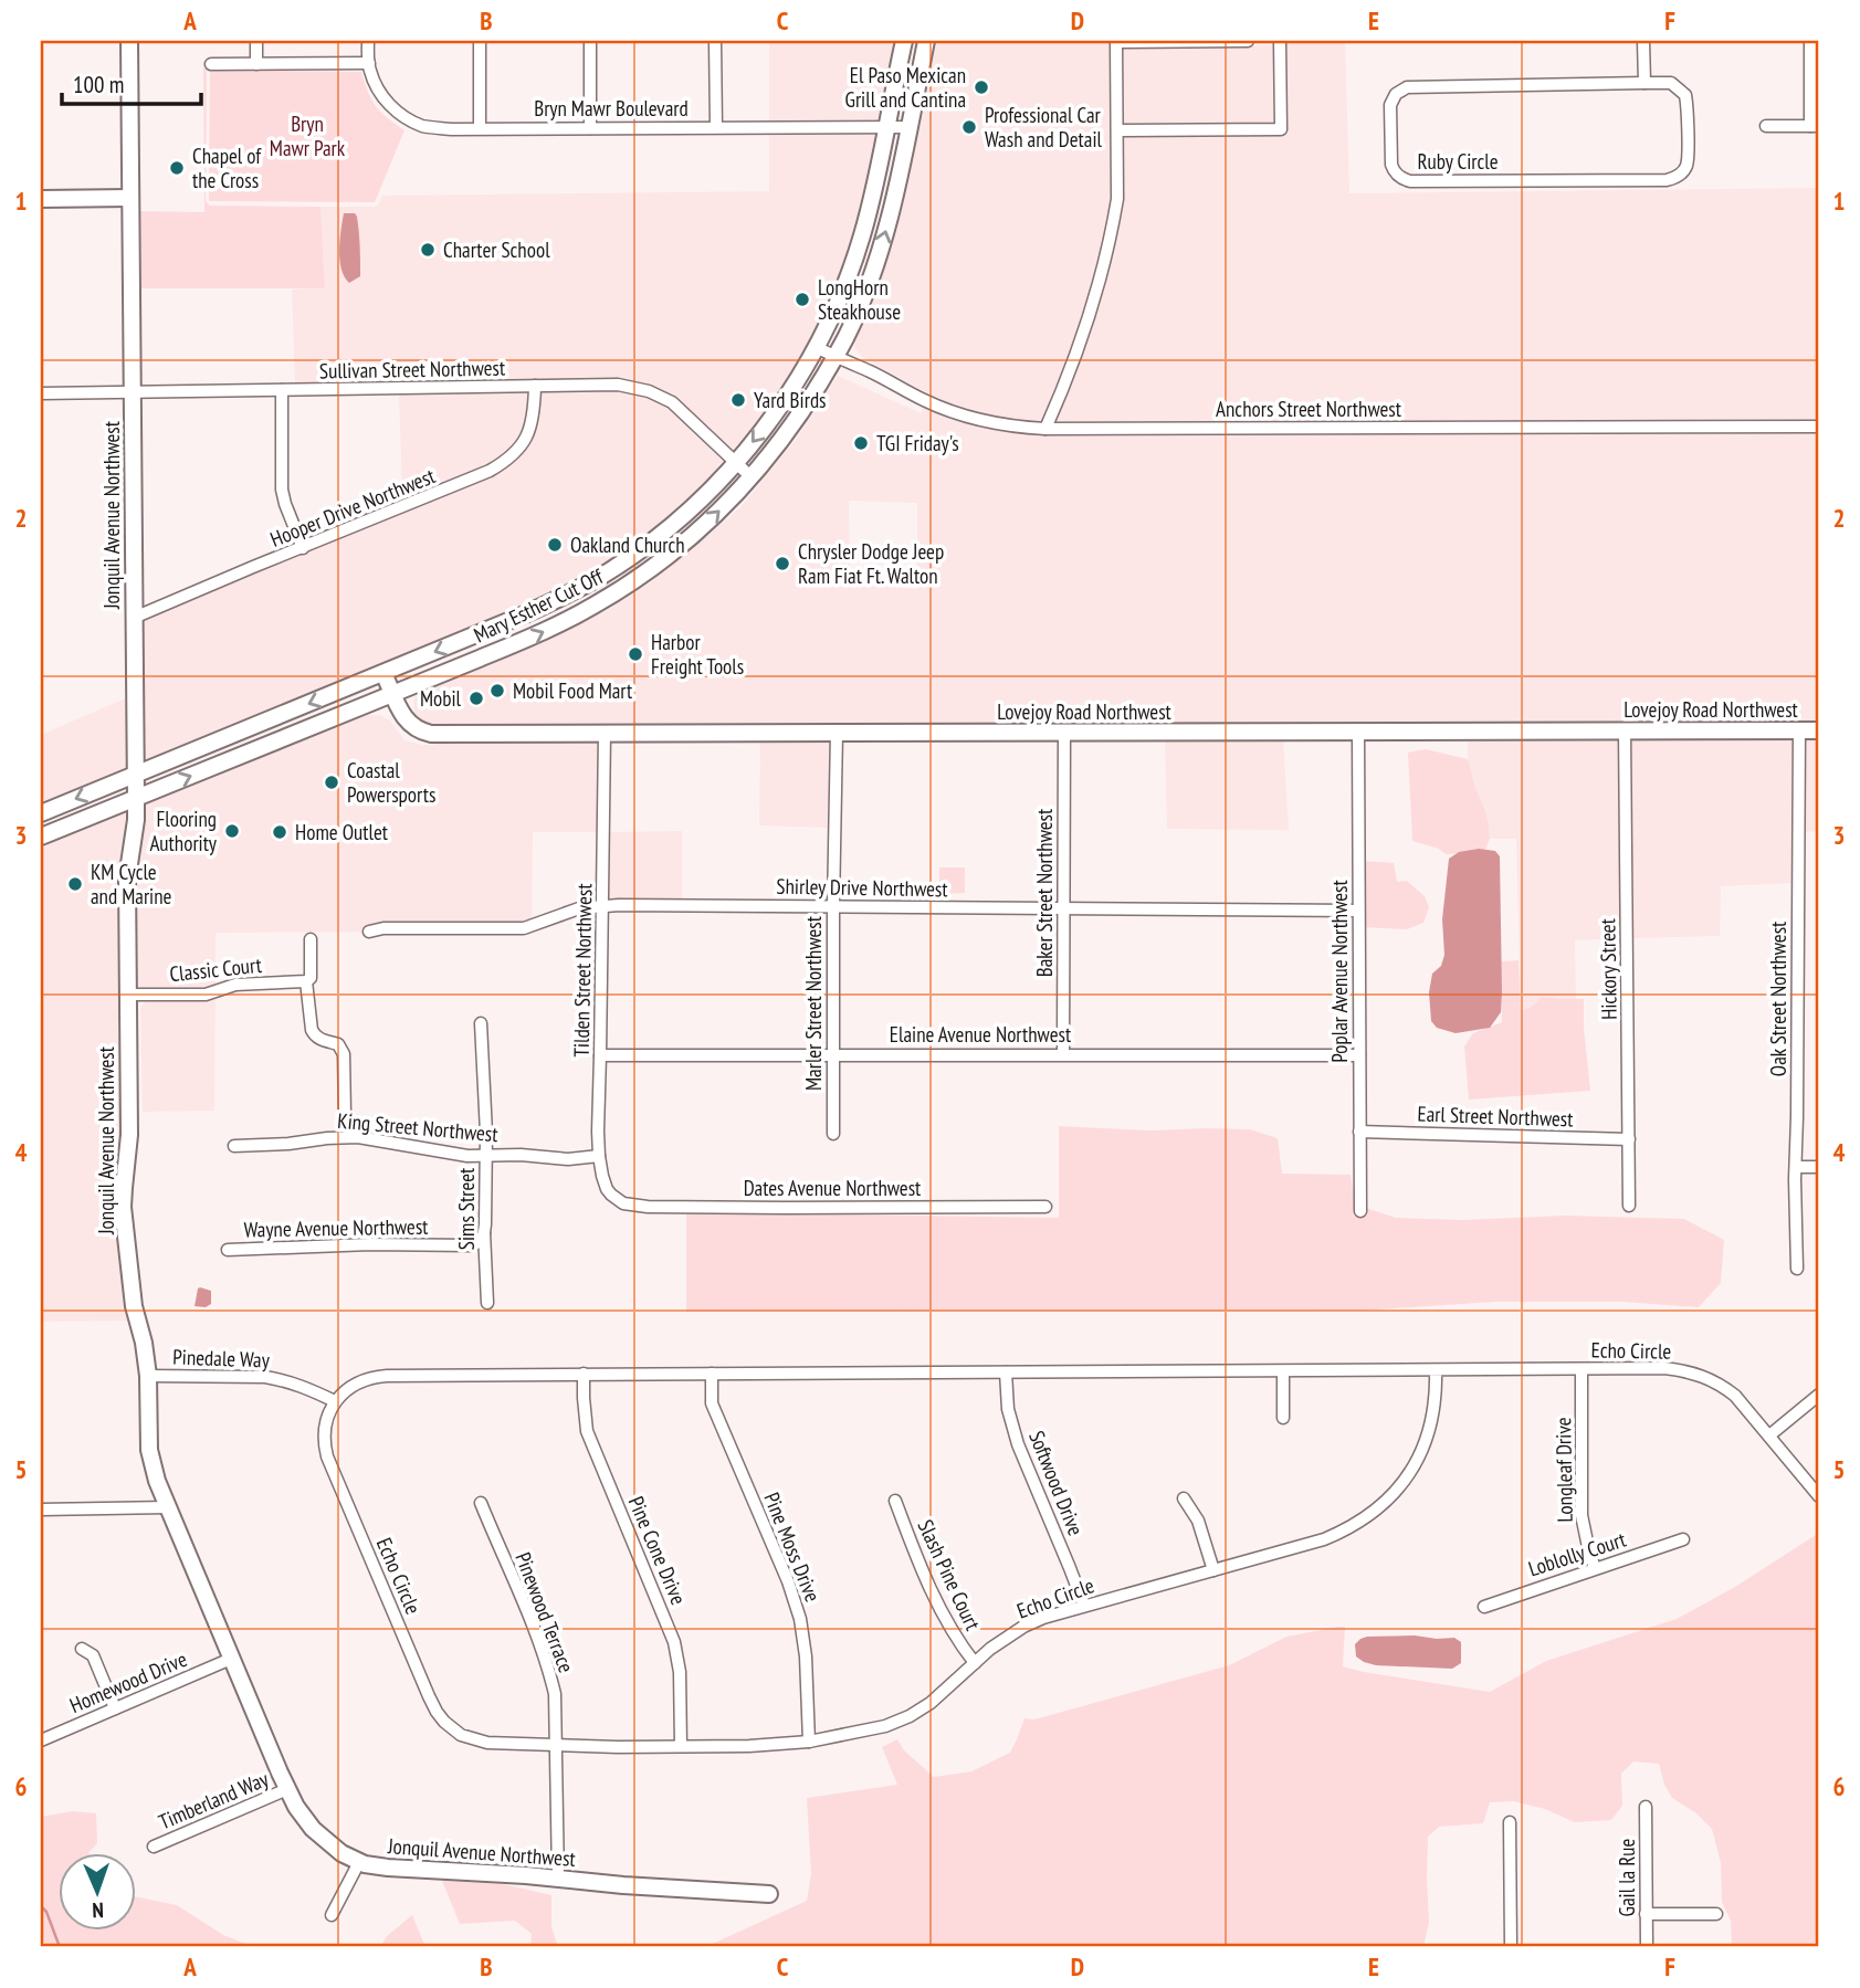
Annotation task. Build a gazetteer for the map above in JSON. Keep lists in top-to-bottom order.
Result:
{
  "streets": {
    "street": [
      "Bryn Mawr Boulevard",
      "Ruby Circle",
      "Sullivan Street Northwest",
      "Anchors Street Northwest",
      "Hooper Drive Northwest",
      "Jonquil Avenue Northwest",
      "Mary Esther Cut Off",
      "Lovejoy Road Northwest",
      "Shirley Drive Northwest",
      "Baker Street Northwest",
      "Classic Court",
      "Hickory Street",
      "Tilden Street Northwest",
      "Poplar Avenue Northwest",
      "Oak Street Northwest",
      "Marler Street Northwest",
      "Elaine Avenue Northwest",
      "Earl Street Northwest",
      "King Street Northwest",
      "Dates Avenue Northwest",
      "Sims Street",
      "Wayne Avenue Northwest",
      "Echo Circle",
      "Pinedale Way",
      "Longleaf Drive",
      "Softwood Drive",
      "Pine Moss Drive",
      "Pine Cone Drive",
      "Loblolly Court",
      "Slash Pine Court",
      "Pinewood Terrace",
      "Homewood Drive",
      "Timberland Way",
      "Gail la Rue"
    ]
  },
  "crossings": [
    ["Bryn Mawr Boulevard", "Mary Esther Cut Off"],
    ["Sullivan Street Northwest", "Hooper Drive Northwest"],
    ["Sullivan Street Northwest", "Jonquil Avenue Northwest"],
    ["Sullivan Street Northwest", "Mary Esther Cut Off"],
    ["Anchors Street Northwest", "Mary Esther Cut Off"],
    ["Hooper Drive Northwest", "Jonquil Avenue Northwest"],
    ["Jonquil Avenue Northwest", "Mary Esther Cut Off"],
    ["Jonquil Avenue Northwest", "Classic Court"],
    ["Jonquil Avenue Northwest", "Pinedale Way"],
    ["Jonquil Avenue Northwest", "Pinewood Terrace"],
    ["Jonquil Avenue Northwest", "Homewood Drive"],
    ["Jonquil Avenue Northwest", "Timberland Way"],
    ["Mary Esther Cut Off", "Lovejoy Road Northwest"],
    ["Lovejoy Road Northwest", "Baker Street Northwest"],
    ["Lovejoy Road Northwest", "Hickory Street"],
    ["Lovejoy Road Northwest", "Tilden Street Northwest"],
    ["Lovejoy Road Northwest", "Poplar Avenue Northwest"],
    ["Lovejoy Road Northwest", "Oak Street Northwest"],
    ["Lovejoy Road Northwest", "Marler Street Northwest"],
    ["Shirley Drive Northwest", "Baker Street Northwest"],
    ["Shirley Drive Northwest", "Tilden Street Northwest"],
    ["Shirley Drive Northwest", "Poplar Avenue Northwest"],
    ["Shirley Drive Northwest", "Marler Street Northwest"],
    ["Baker Street Northwest", "Elaine Avenue Northwest"],
    ["Hickory Street", "Earl Street Northwest"],
    ["Tilden Street Northwest", "Elaine Avenue Northwest"],
    ["Tilden Street Northwest", "King Street Northwest"],
    ["Tilden Street Northwest", "Dates Avenue Northwest"],
    ["Poplar Avenue Northwest", "Elaine Avenue Northwest"],
    ["Poplar Avenue Northwest", "Earl Street Northwest"],
    ["Marler Street Northwest", "Elaine Avenue Northwest"],
    ["King Street Northwest", "Sims Street"],
    ["Sims Street", "Wayne Avenue Northwest"],
    ["Echo Circle", "Pinedale Way"],
    ["Echo Circle", "Longleaf Drive"],
    ["Echo Circle", "Softwood Drive"],
    ["Echo Circle", "Pine Moss Drive"],
    ["Echo Circle", "Pine Cone Drive"],
    ["Echo Circle", "Slash Pine Court"],
    ["Echo Circle", "Pinewood Terrace"],
    ["Longleaf Drive", "Loblolly Court"]
  ],
  "parks": ["Bryn Mawr Park"],
  "places": [
    "El Paso Mexican Grill and Cantina",
    "Professional Car Wash and Detail",
    "Chapel of the Cross",
    "Charter School",
    "LongHorn Steakhouse",
    "Yard Birds",
    "TGI Friday's",
    "Oakland Church",
    "Chrysler Dodge Jeep Ram Fiat Ft. Walton",
    "Harbor Freight Tools",
    "Mobil Food Mart",
    "Mobil",
    "Coastal Powersports",
    "Flooring Authority",
    "Home Outlet",
    "KM Cycle and Marine"
  ],
  "scale_bar": "100 m",
  "north": "bottom",
  "grid": {
    "columns": [
      "A",
      "B",
      "C",
      "D",
      "E",
      "F"
    ],
    "rows": [
      "1",
      "2",
      "3",
      "4",
      "5",
      "6"
    ]
  }
}
